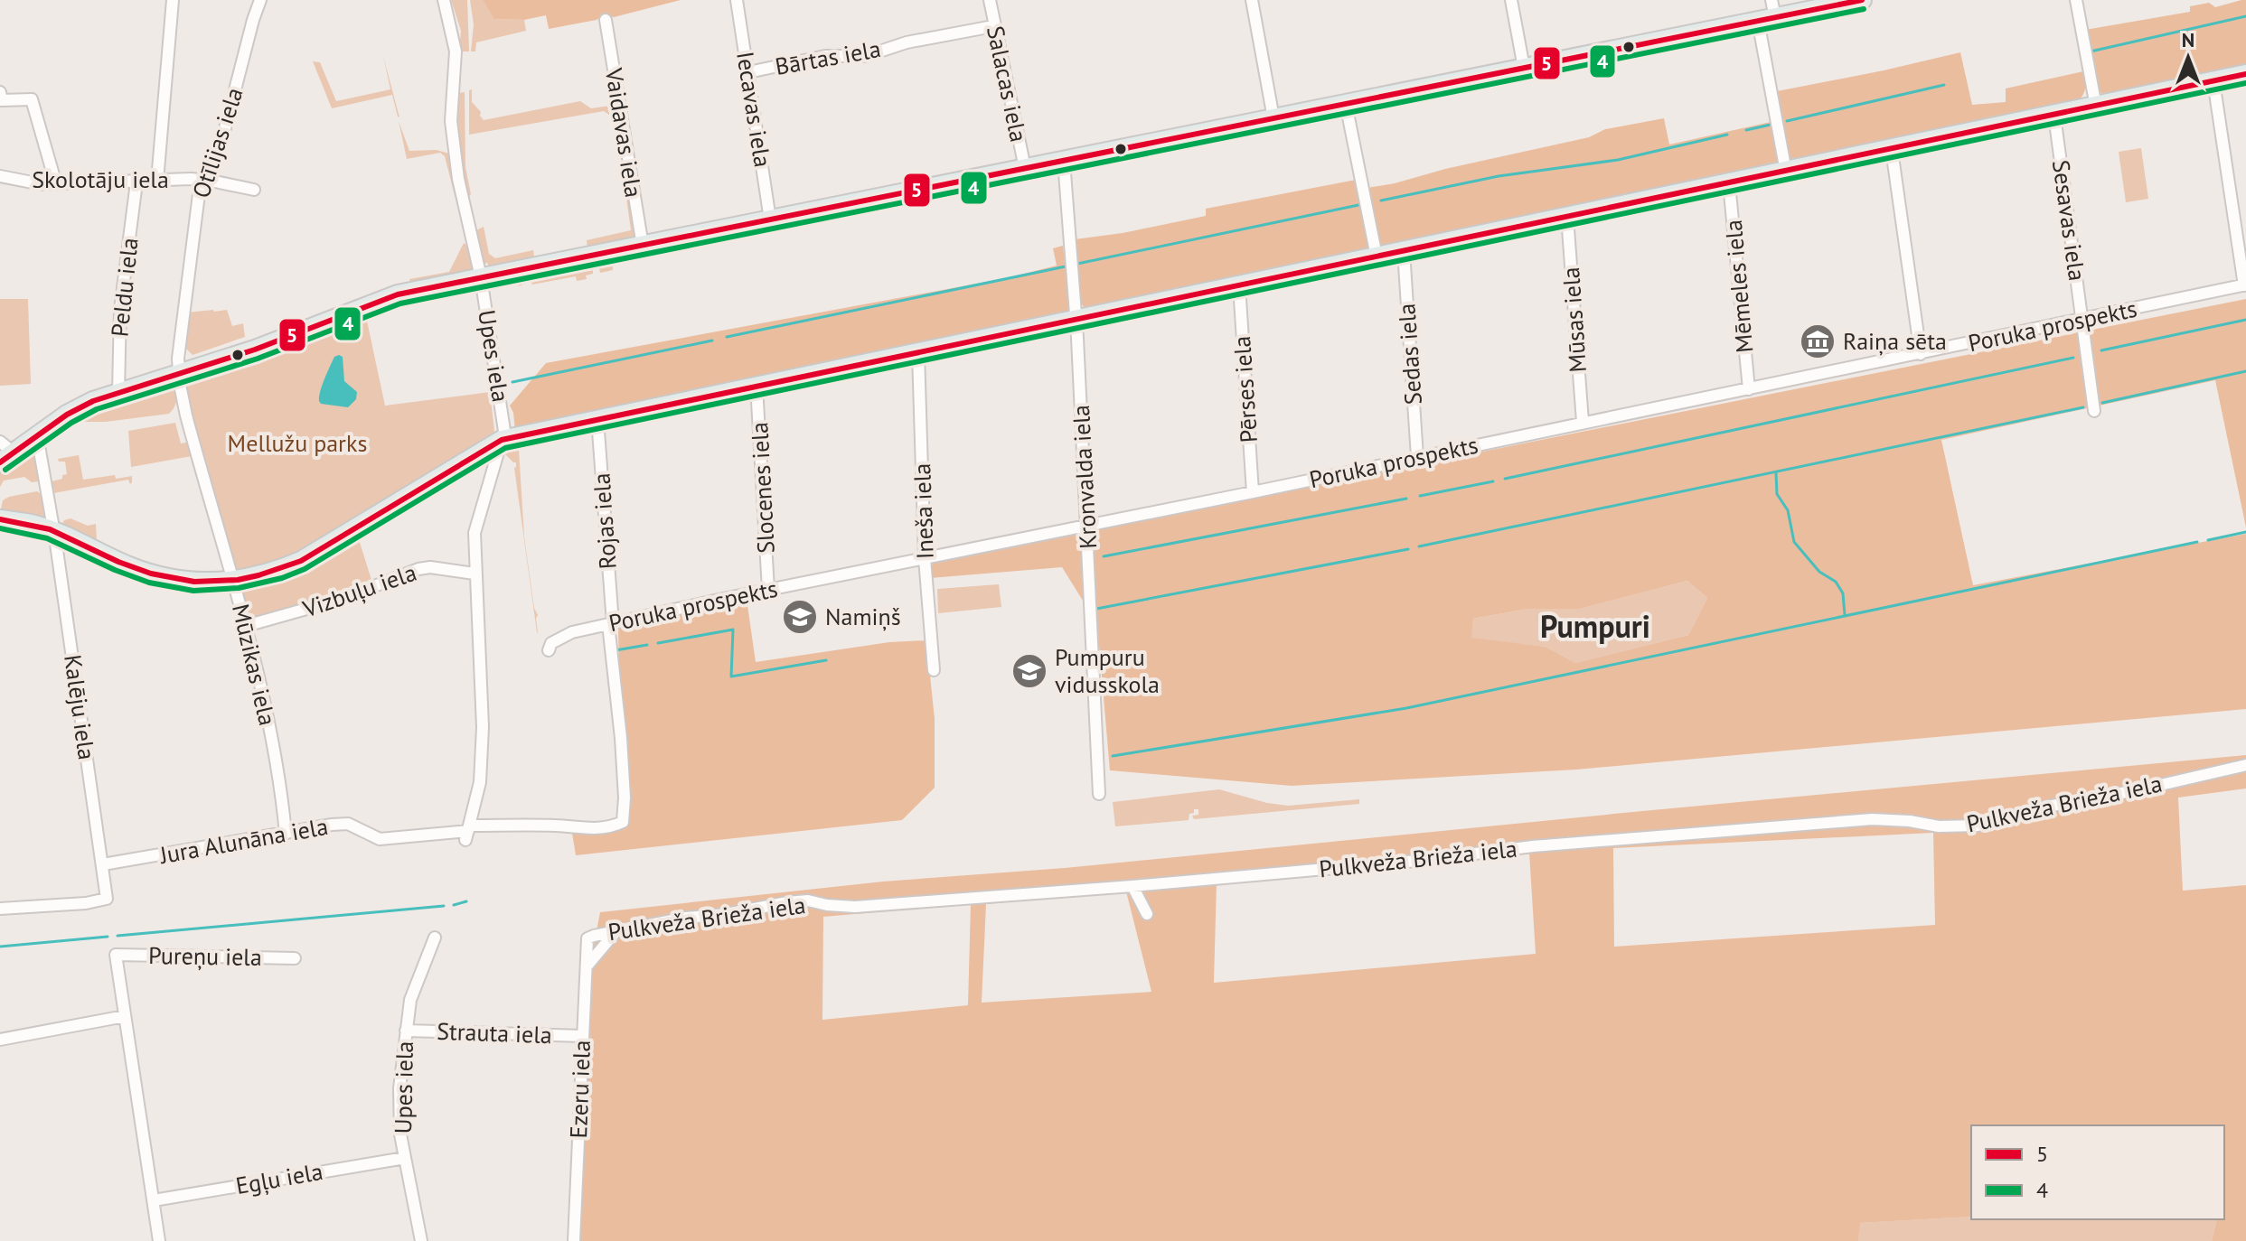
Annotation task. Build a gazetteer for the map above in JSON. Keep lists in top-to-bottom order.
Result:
{
  "streets": {
    "street": [
      "Bārtas iela",
      "Salacas iela",
      "Iecavas iela",
      "Vaidavas iela",
      "Otīlijas iela",
      "Skolotāju iela",
      "Sesavas iela",
      "Mēmeles iela",
      "Peldu iela",
      "Mūsas iela",
      "Poruka prospekts",
      "Sedas iela",
      "Upes iela",
      "Pērses iela",
      "Kronvalda iela",
      "Slocenes iela",
      "Ineša iela",
      "Rojas iela",
      "Vizbuļu iela",
      "Mūzikas iela",
      "Kalēju iela",
      "Pulkveža Brieža iela",
      "Jura Alunāna iela",
      "Pureņu iela",
      "Strauta iela",
      "Ezeru iela",
      "Egļu iela"
    ]
  },
  "crossings": [
    ["Bārtas iela", "Salacas iela"],
    ["Bārtas iela", "Iecavas iela"],
    ["Otīlijas iela", "Skolotāju iela"],
    ["Otīlijas iela", "Mūzikas iela"],
    ["Skolotāju iela", "Peldu iela"],
    ["Sesavas iela", "Poruka prospekts"],
    ["Mēmeles iela", "Poruka prospekts"],
    ["Mūsas iela", "Poruka prospekts"],
    ["Poruka prospekts", "Sedas iela"],
    ["Poruka prospekts", "Pērses iela"],
    ["Poruka prospekts", "Kronvalda iela"],
    ["Poruka prospekts", "Slocenes iela"],
    ["Poruka prospekts", "Ineša iela"],
    ["Poruka prospekts", "Rojas iela"],
    ["Upes iela", "Vizbuļu iela"],
    ["Upes iela", "Jura Alunāna iela"],
    ["Upes iela", "Strauta iela"],
    ["Upes iela", "Egļu iela"],
    ["Rojas iela", "Jura Alunāna iela"],
    ["Vizbuļu iela", "Mūzikas iela"],
    ["Mūzikas iela", "Jura Alunāna iela"],
    ["Kalēju iela", "Jura Alunāna iela"],
    ["Pulkveža Brieža iela", "Ezeru iela"],
    ["Strauta iela", "Ezeru iela"]
  ],
  "districts": ["Pumpuri"],
  "parks": ["Mellužu parks"],
  "places": {
    "museum": ["Raiņa sēta"],
    "school or university": ["Namiņš", "Pumpuru vidusskola"]
  },
  "lines": ["transit line 5", "transit line 4"],
  "legend": ["5", "4"],
  "north": "top"
}
